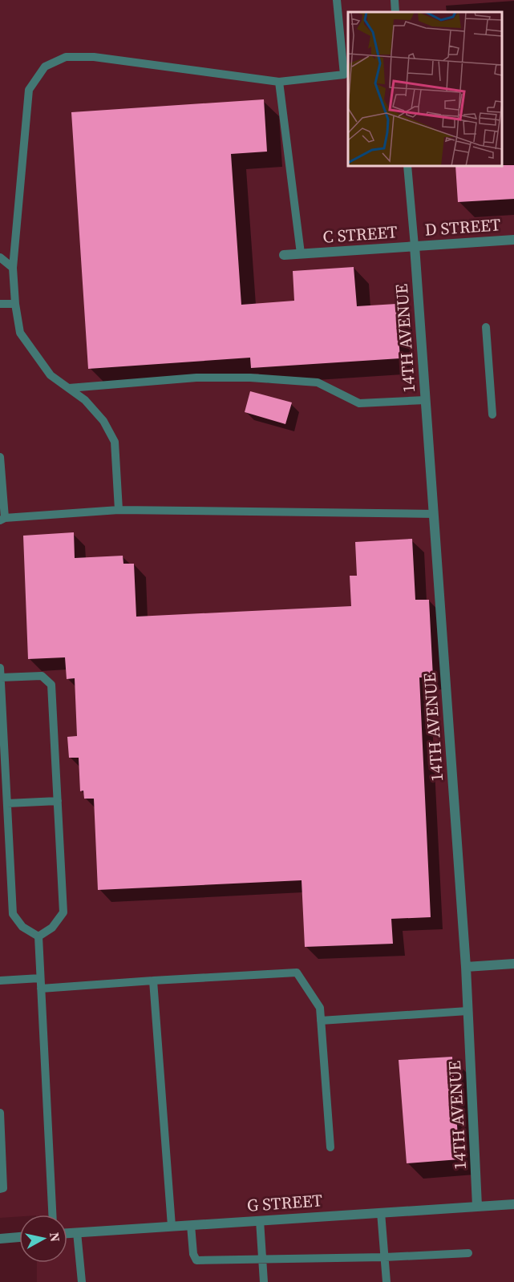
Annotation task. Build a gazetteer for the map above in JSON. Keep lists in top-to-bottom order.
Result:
{
  "streets": {
    "street": [
      "D STREET",
      "C STREET",
      "14TH AVENUE",
      "G STREET"
    ]
  },
  "crossings": [
    ["D STREET", "C STREET"],
    ["D STREET", "14TH AVENUE"],
    ["C STREET", "14TH AVENUE"],
    ["14TH AVENUE", "G STREET"]
  ],
  "north": "right"
}
